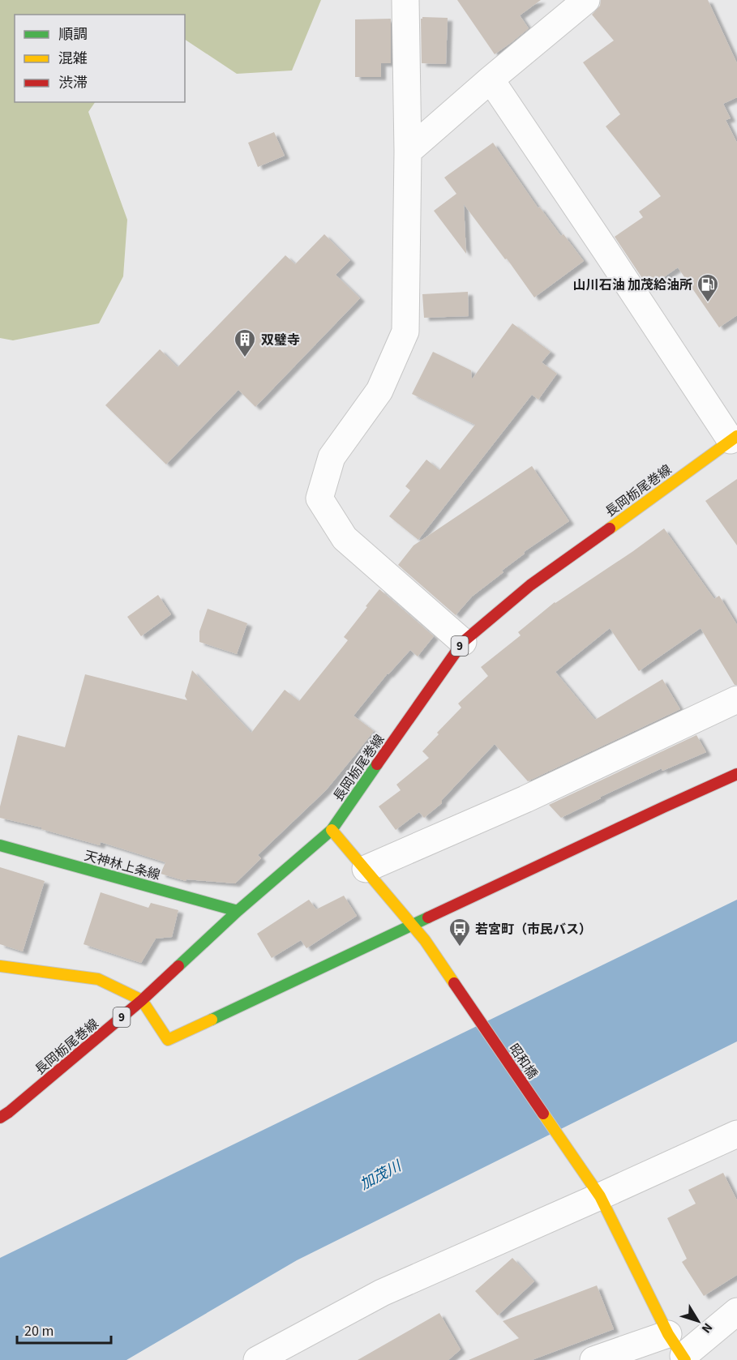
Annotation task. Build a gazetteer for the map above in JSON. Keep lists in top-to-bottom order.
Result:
{
  "streets": {
    "street": [
      "長岡栃尾巻線",
      "9",
      "天神林上条線",
      "昭和橋"
    ]
  },
  "crossings": [
    ["長岡栃尾巻線", "天神林上条線"],
    ["長岡栃尾巻線", "昭和橋"]
  ],
  "water": ["加茂川"],
  "places": {
    "fuel station": ["山川石油 加茂給油所"],
    "building": ["双璧寺"],
    "bus stop": ["若宮町（市民バス）"]
  },
  "legend": ["順調", "混雑", "渋滞"],
  "scale_bar": "20 m",
  "north": "bottom right"
}
